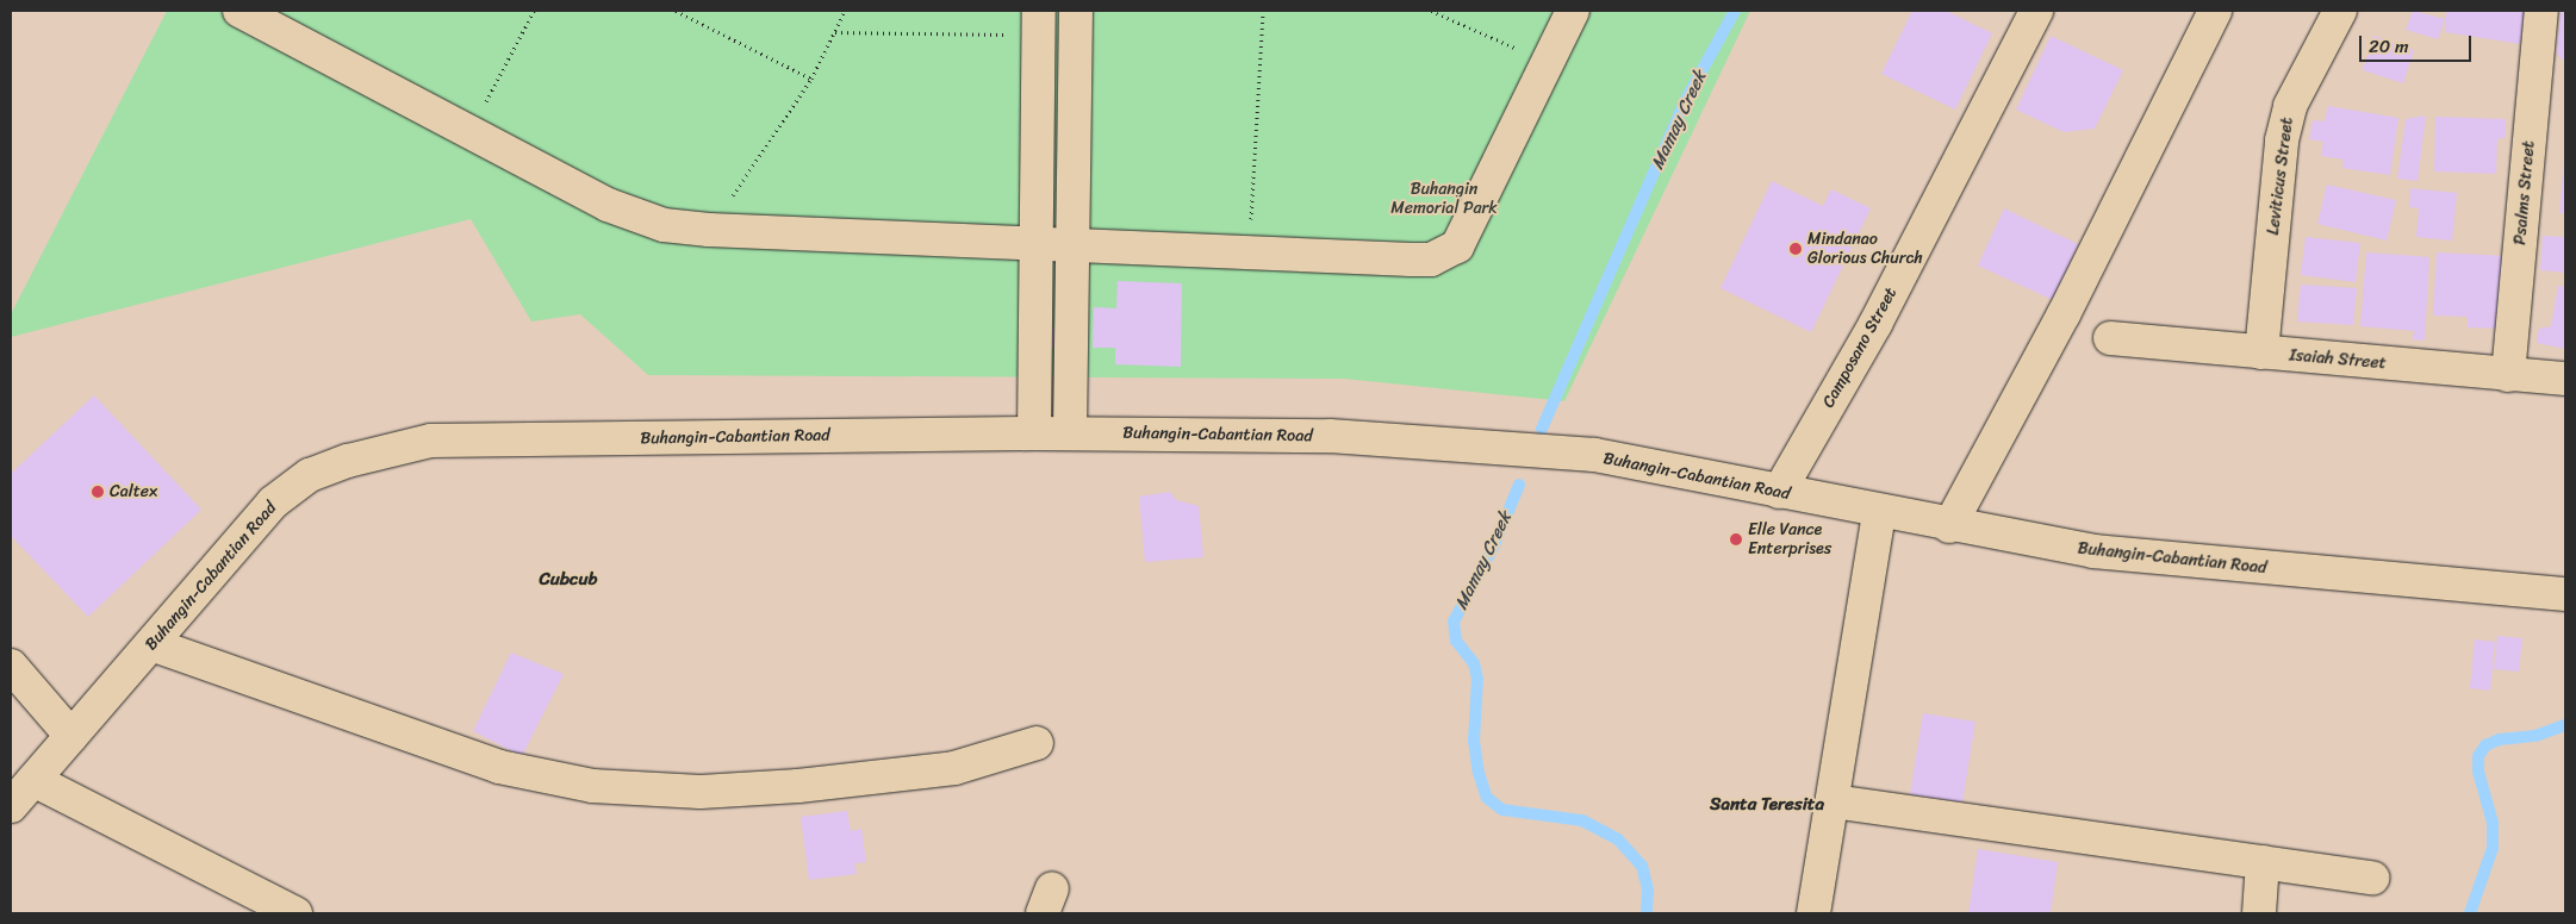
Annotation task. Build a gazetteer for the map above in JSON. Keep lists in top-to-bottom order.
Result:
{
  "streets": {
    "street": [
      "Leviticus Street",
      "Psalms Street",
      "Camposano Street",
      "Isaiah Street",
      "Buhangin-Cabantian Road"
    ]
  },
  "crossings": [
    ["Leviticus Street", "Isaiah Street"],
    ["Psalms Street", "Isaiah Street"],
    ["Camposano Street", "Buhangin-Cabantian Road"]
  ],
  "districts": ["Cubcub", "Santa Teresita"],
  "water": ["Mamay Creek"],
  "parks": ["Buhangin Memorial Park"],
  "places": ["Mindanao Glorious Church", "Caltex", "Elle Vance Enterprises"],
  "scale_bar": "20 m"
}
